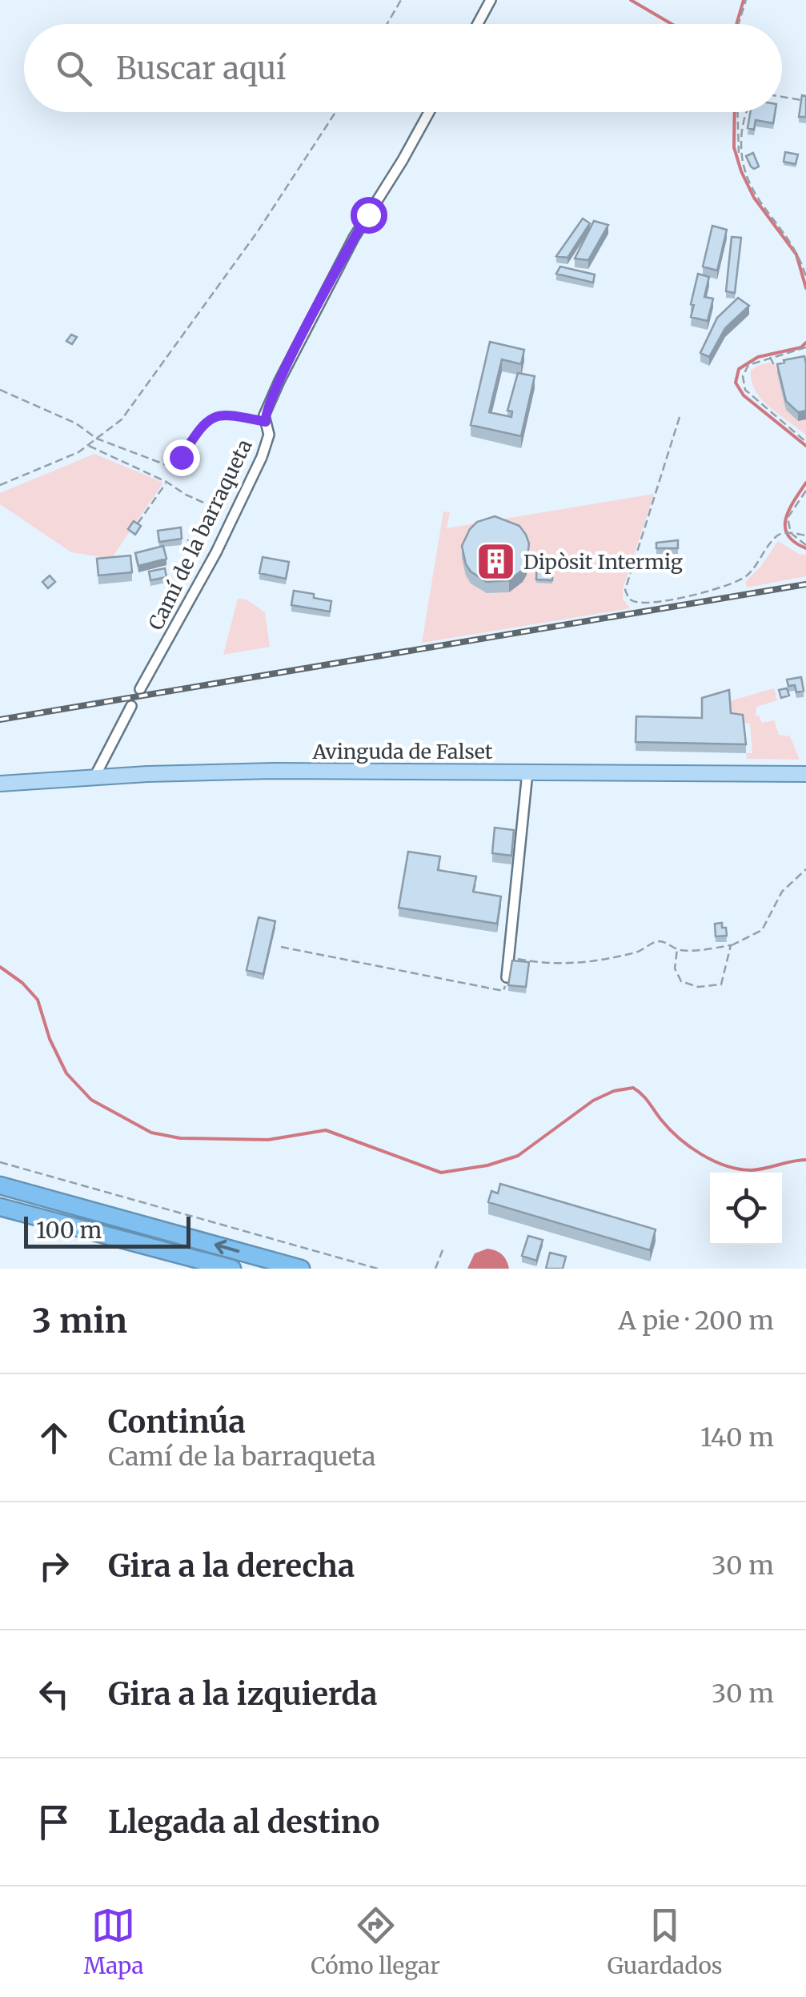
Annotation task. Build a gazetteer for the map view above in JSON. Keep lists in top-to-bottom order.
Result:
{
  "streets": {
    "main road": ["Avinguda de Falset"],
    "street": ["Camí de la barraqueta"]
  },
  "places": {
    "building": ["Dipòsit Intermig"]
  },
  "scale_bar": "100 m",
  "page": {
    "search": "Buscar aquí",
    "scale": "100 m",
    "heading": ["3 min", "A pie · 200 m"],
    "list": [
      ["Continúa", "Camí de la barraqueta", "140 m"],
      ["Gira a la derecha", "30 m"],
      ["Gira a la izquierda", "30 m"],
      "Llegada al destino"
    ],
    "nav": ["Mapa", "Cómo llegar", "Guardados"]
  }
}
